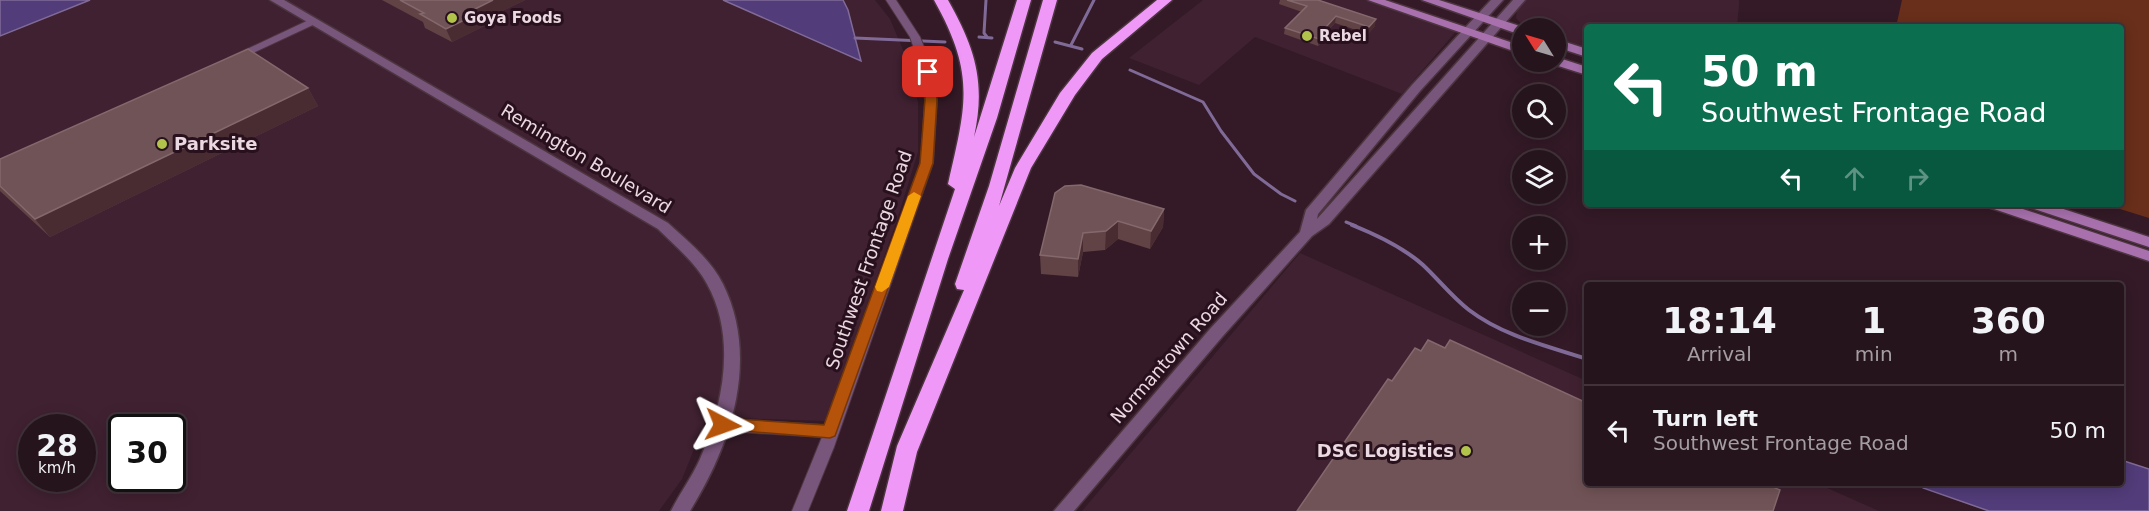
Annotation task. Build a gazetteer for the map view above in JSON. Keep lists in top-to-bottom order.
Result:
{
  "streets": {
    "street": ["Remington Boulevard", "Southwest Frontage Road", "Normantown Road"]
  },
  "places": [
    "Goya Foods",
    "Rebel",
    "Parksite",
    "DSC Logistics"
  ],
  "north": "top left",
  "page": {
    "map_buttons": ["+", "−"],
    "turn": ["50 m", "Southwest Frontage Road"],
    "eta": [
      "18:14",
      "Arrival",
      "1",
      "min",
      "360",
      "m"
    ],
    "list": [
      {
        "name": "Turn left",
        "note": "Southwest Frontage Road",
        "value": "50 m"
      }
    ],
    "speed": "28 km/h",
    "limit": "30"
  }
}
